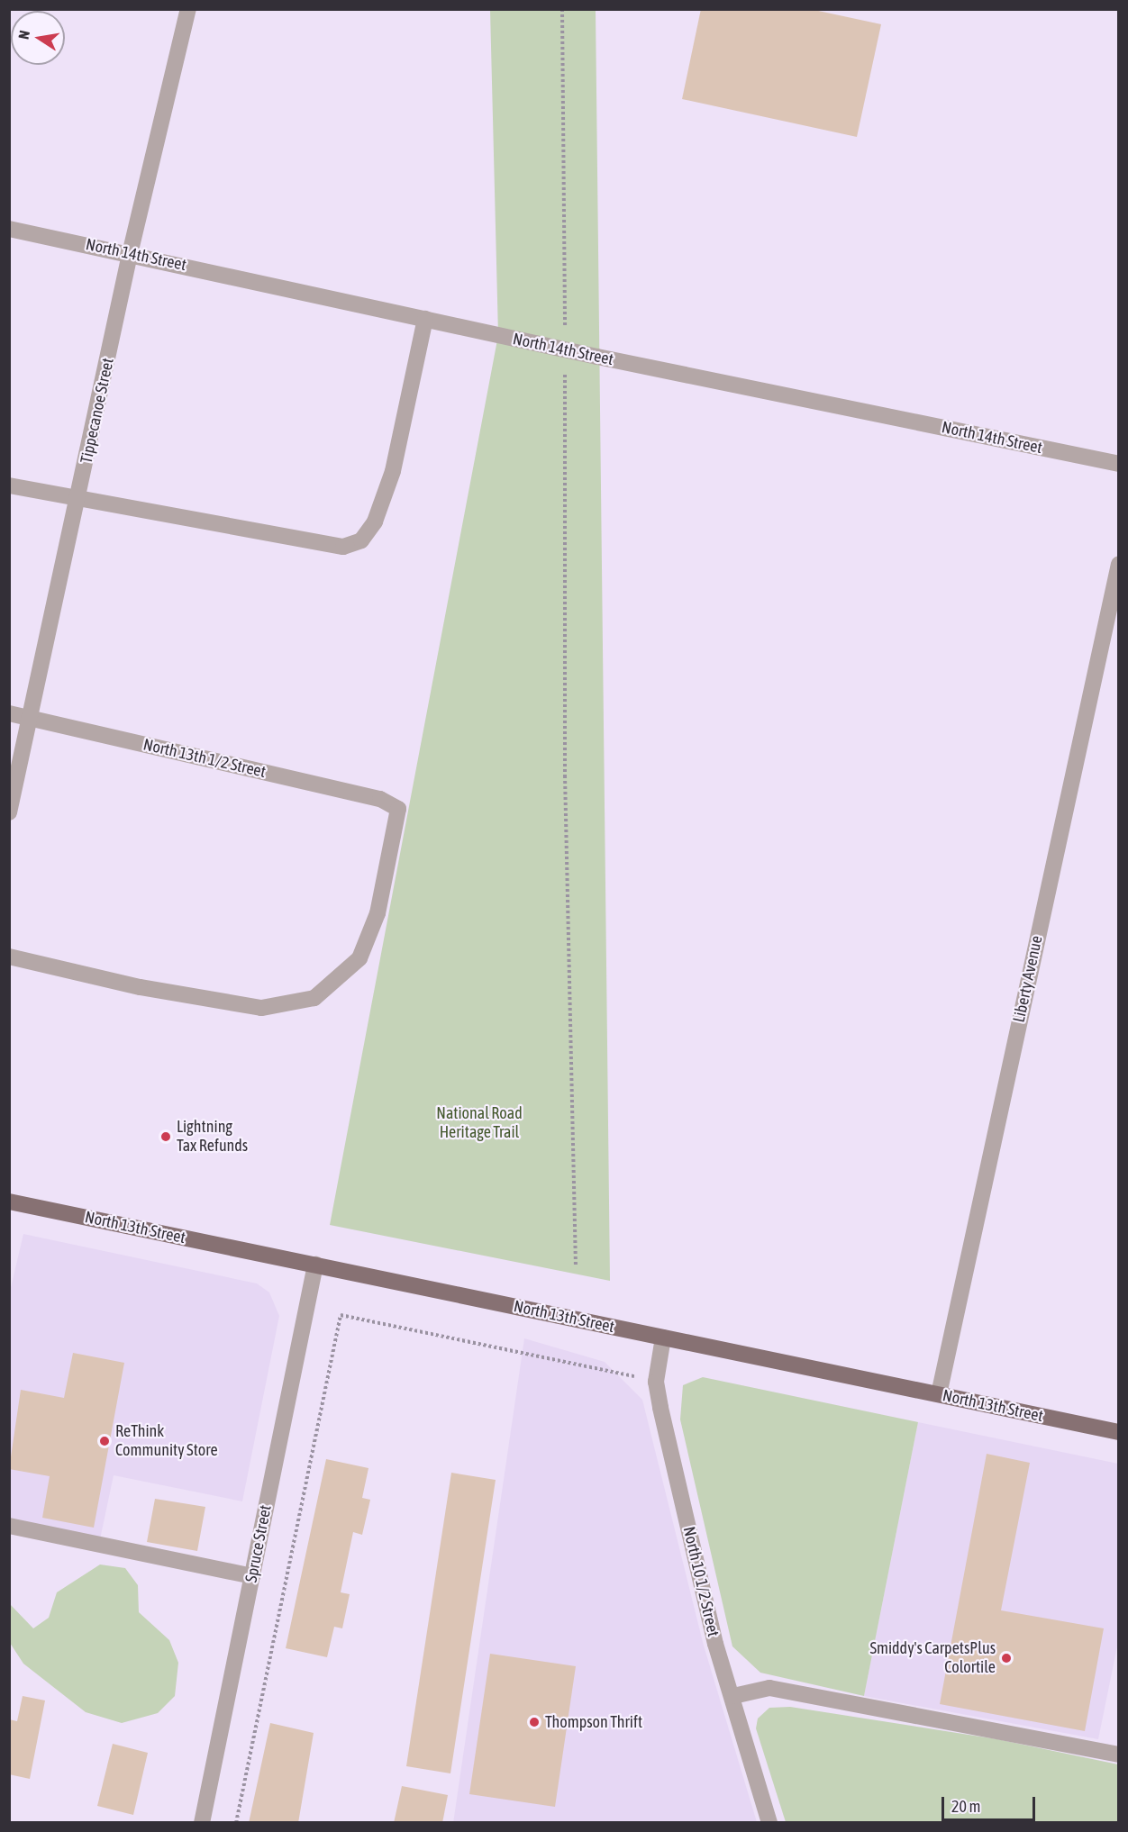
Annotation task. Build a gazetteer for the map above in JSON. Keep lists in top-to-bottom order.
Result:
{
  "streets": {
    "main road": ["North 13th Street"],
    "street": [
      "North 14th Street",
      "Tippecanoe Street",
      "North 13th 1/2 Street",
      "Liberty Avenue",
      "Spruce Street",
      "North 10 1/2 Street"
    ]
  },
  "crossings": [
    ["North 14th Street", "Tippecanoe Street"],
    ["Tippecanoe Street", "North 13th 1/2 Street"],
    ["Liberty Avenue", "North 13th Street"],
    ["North 13th Street", "Spruce Street"],
    ["North 13th Street", "North 10 1/2 Street"]
  ],
  "parks": ["National Road Heritage Trail"],
  "places": [
    "Lightning Tax Refunds",
    "ReThink Community Store",
    "Smiddy's CarpetsPlus Colortile",
    "Thompson Thrift"
  ],
  "scale_bar": "20 m",
  "north": "left"
}
